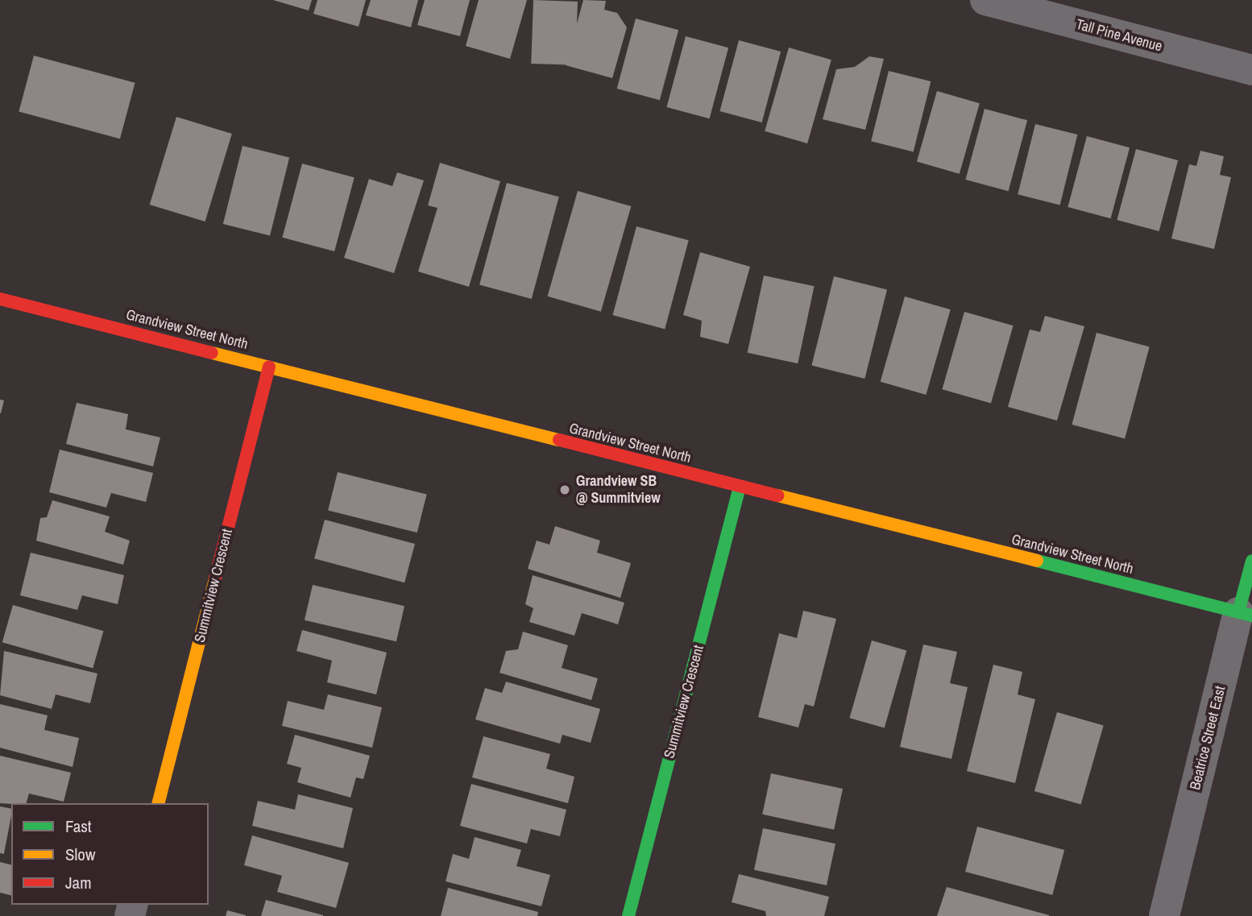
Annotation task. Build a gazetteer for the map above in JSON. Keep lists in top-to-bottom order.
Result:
{
  "streets": {
    "street": [
      "Tall Pine Avenue",
      "Grandview Street North",
      "Summitview Crescent",
      "Beatrice Street East"
    ]
  },
  "crossings": [
    ["Grandview Street North", "Summitview Crescent"],
    ["Grandview Street North", "Beatrice Street East"]
  ],
  "places": ["Grandview SB @ Summitview"],
  "legend": ["Fast", "Slow", "Jam"]
}
